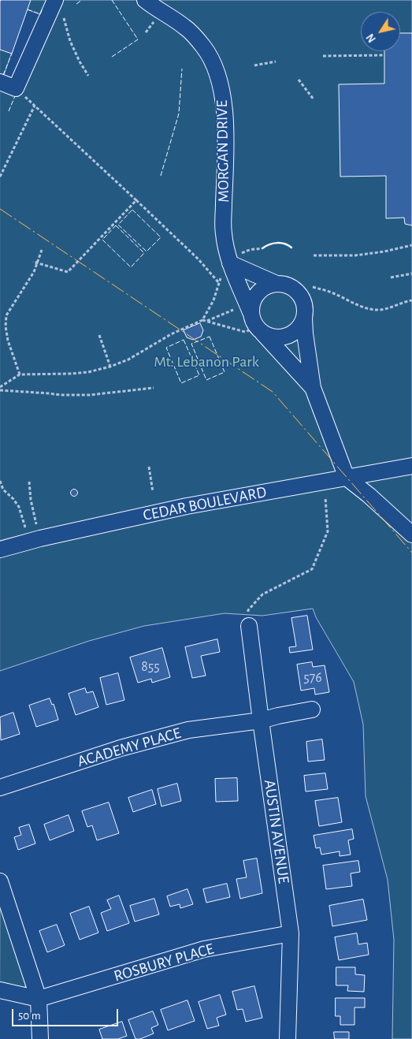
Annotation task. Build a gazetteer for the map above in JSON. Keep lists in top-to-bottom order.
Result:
{
  "streets": {
    "street": [
      "MORGAN DRIVE",
      "CEDAR BOULEVARD",
      "ACADEMY PLACE",
      "AUSTIN AVENUE",
      "ROSBURY PLACE"
    ]
  },
  "crossings": [
    ["ACADEMY PLACE", "AUSTIN AVENUE"],
    ["AUSTIN AVENUE", "ROSBURY PLACE"]
  ],
  "parks": ["Mt. Lebanon Park"],
  "house_numbers": ["855", "576"],
  "scale_bar": "50 m",
  "north": "bottom left"
}
